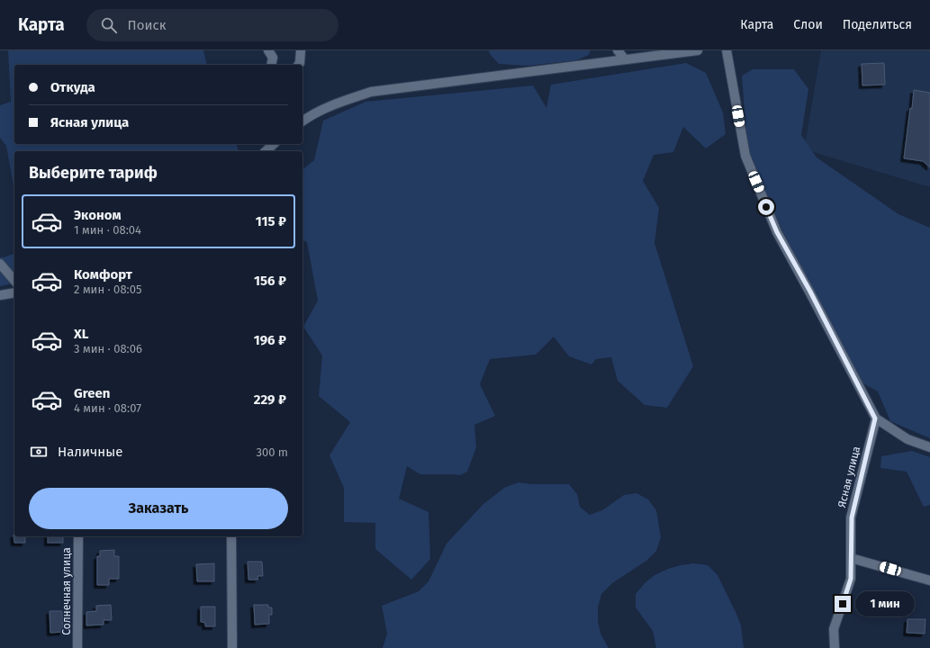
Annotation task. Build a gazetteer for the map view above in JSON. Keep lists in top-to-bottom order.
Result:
{
  "streets": {
    "street": ["Ясная улица", "Солнечная улица"]
  },
  "page": {
    "header": "Карта",
    "search": "Поиск",
    "nav": ["Карта", "Слои", "Поделиться"],
    "banner": ["Откуда", "Ясная улица"],
    "heading": "Выберите тариф",
    "list": [
      {
        "name": "Эконом",
        "note": "1 мин · 08:04",
        "value": "115 ₽"
      },
      {
        "name": "Комфорт",
        "note": "2 мин · 08:05",
        "value": "156 ₽"
      },
      {
        "name": "XL",
        "note": "3 мин · 08:06",
        "value": "196 ₽"
      },
      {
        "name": "Green",
        "note": "4 мин · 08:07",
        "value": "229 ₽"
      }
    ],
    "pay": ["Наличные", "300 m"],
    "buttons": "Заказать",
    "bubble": "1 мин"
  }
}
